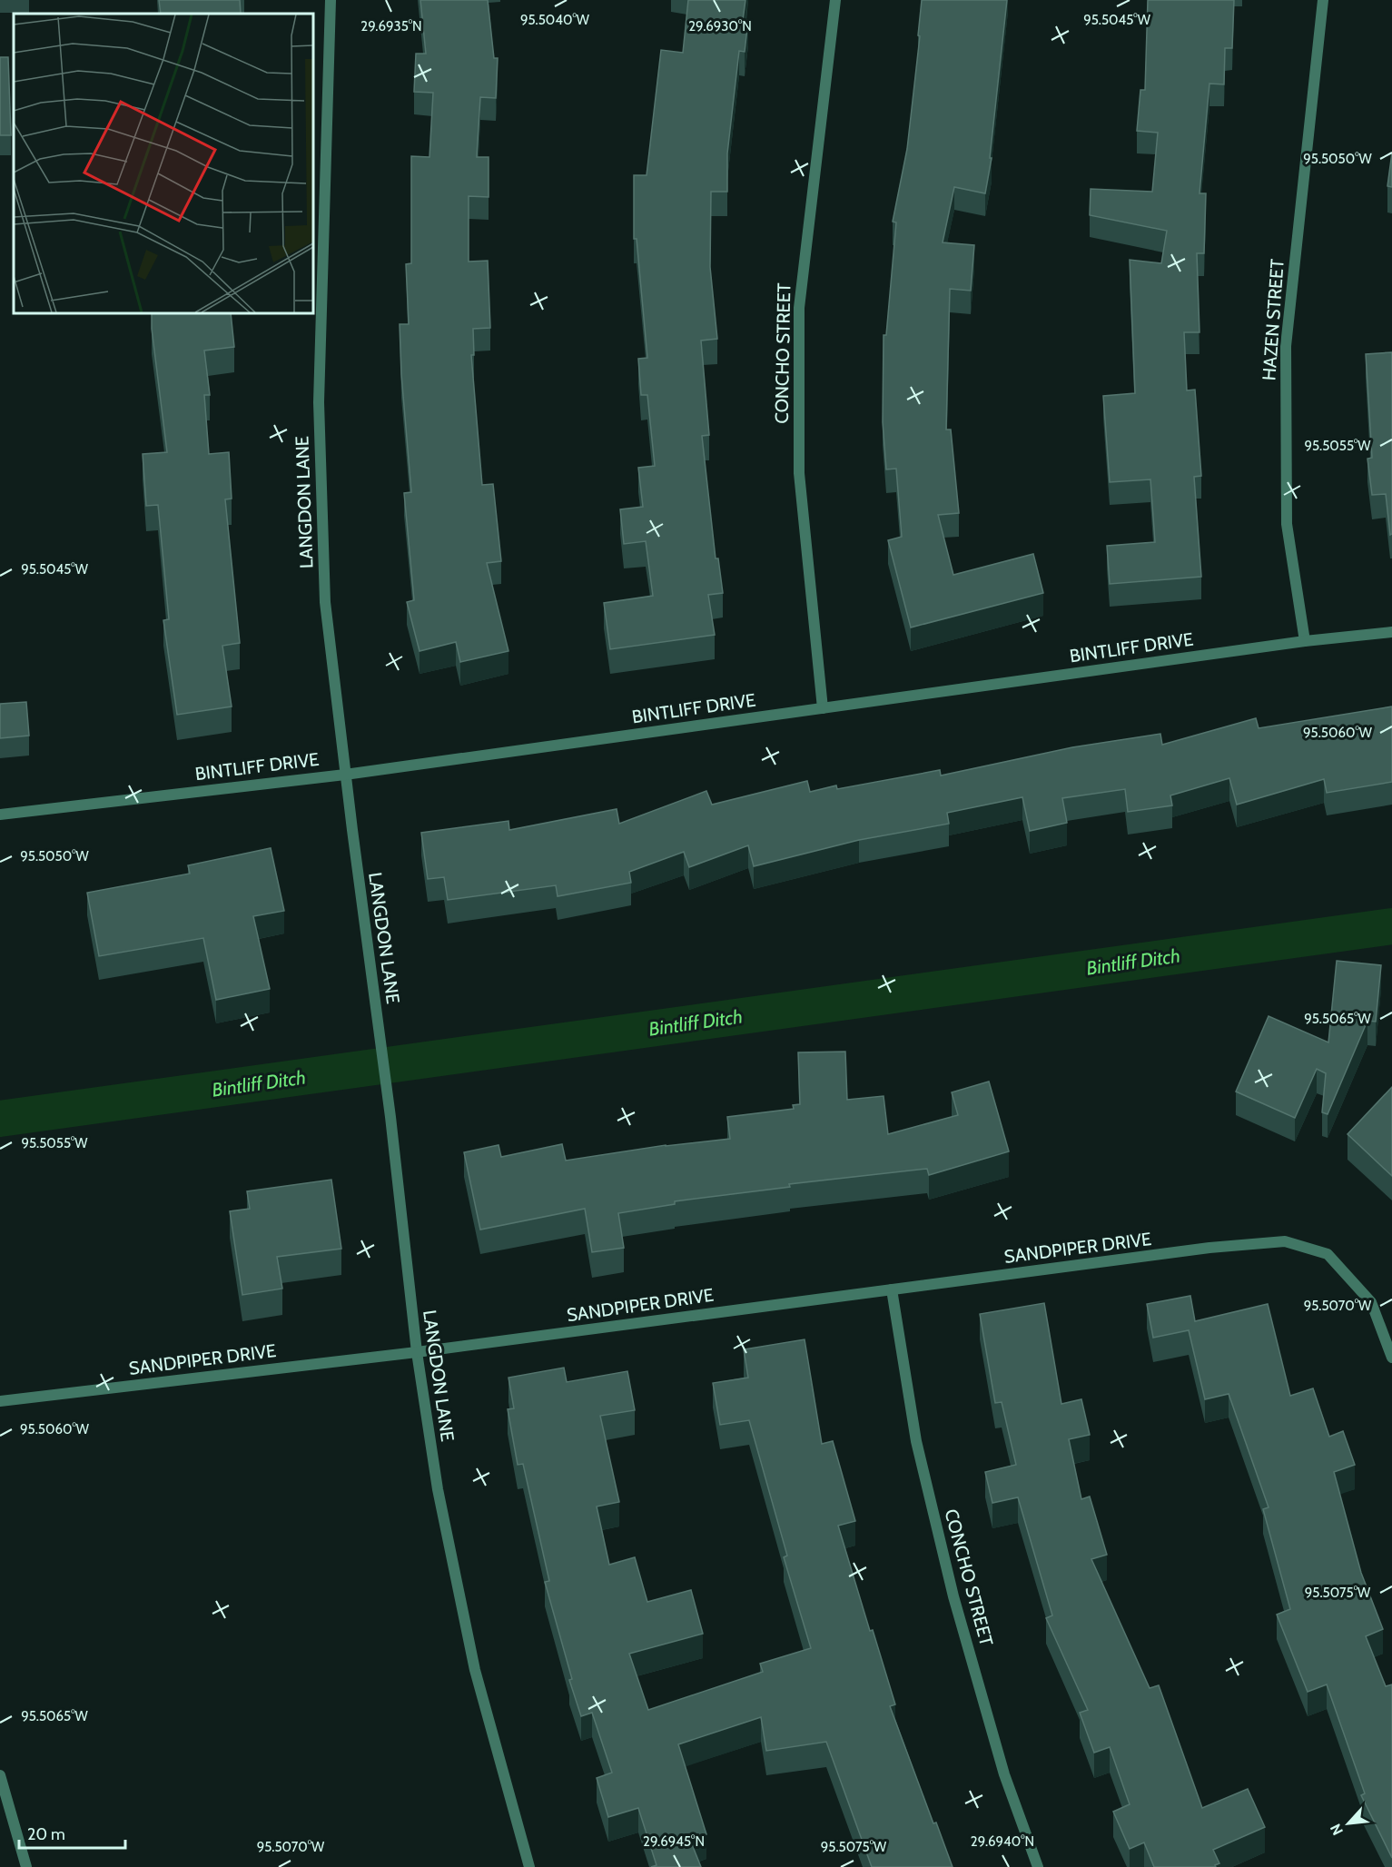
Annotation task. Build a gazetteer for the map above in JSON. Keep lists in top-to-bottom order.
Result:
{
  "streets": {
    "street": [
      "HAZEN STREET",
      "CONCHO STREET",
      "LANGDON LANE",
      "BINTLIFF DRIVE",
      "SANDPIPER DRIVE"
    ]
  },
  "crossings": [
    ["HAZEN STREET", "BINTLIFF DRIVE"],
    ["CONCHO STREET", "BINTLIFF DRIVE"],
    ["CONCHO STREET", "SANDPIPER DRIVE"],
    ["LANGDON LANE", "BINTLIFF DRIVE"],
    ["LANGDON LANE", "SANDPIPER DRIVE"]
  ],
  "water": ["Bintliff Ditch"],
  "scale_bar": "20 m",
  "north": "bottom left",
  "coordinates": [
    "95.5040°W",
    "95.5045°W",
    "29.6935°N",
    "29.6930°N",
    "95.5050°W",
    "95.5055°W",
    "95.5060°W",
    "95.5065°W",
    "95.5070°W",
    "95.5075°W",
    "29.6945°N",
    "29.6940°N"
  ]
}
